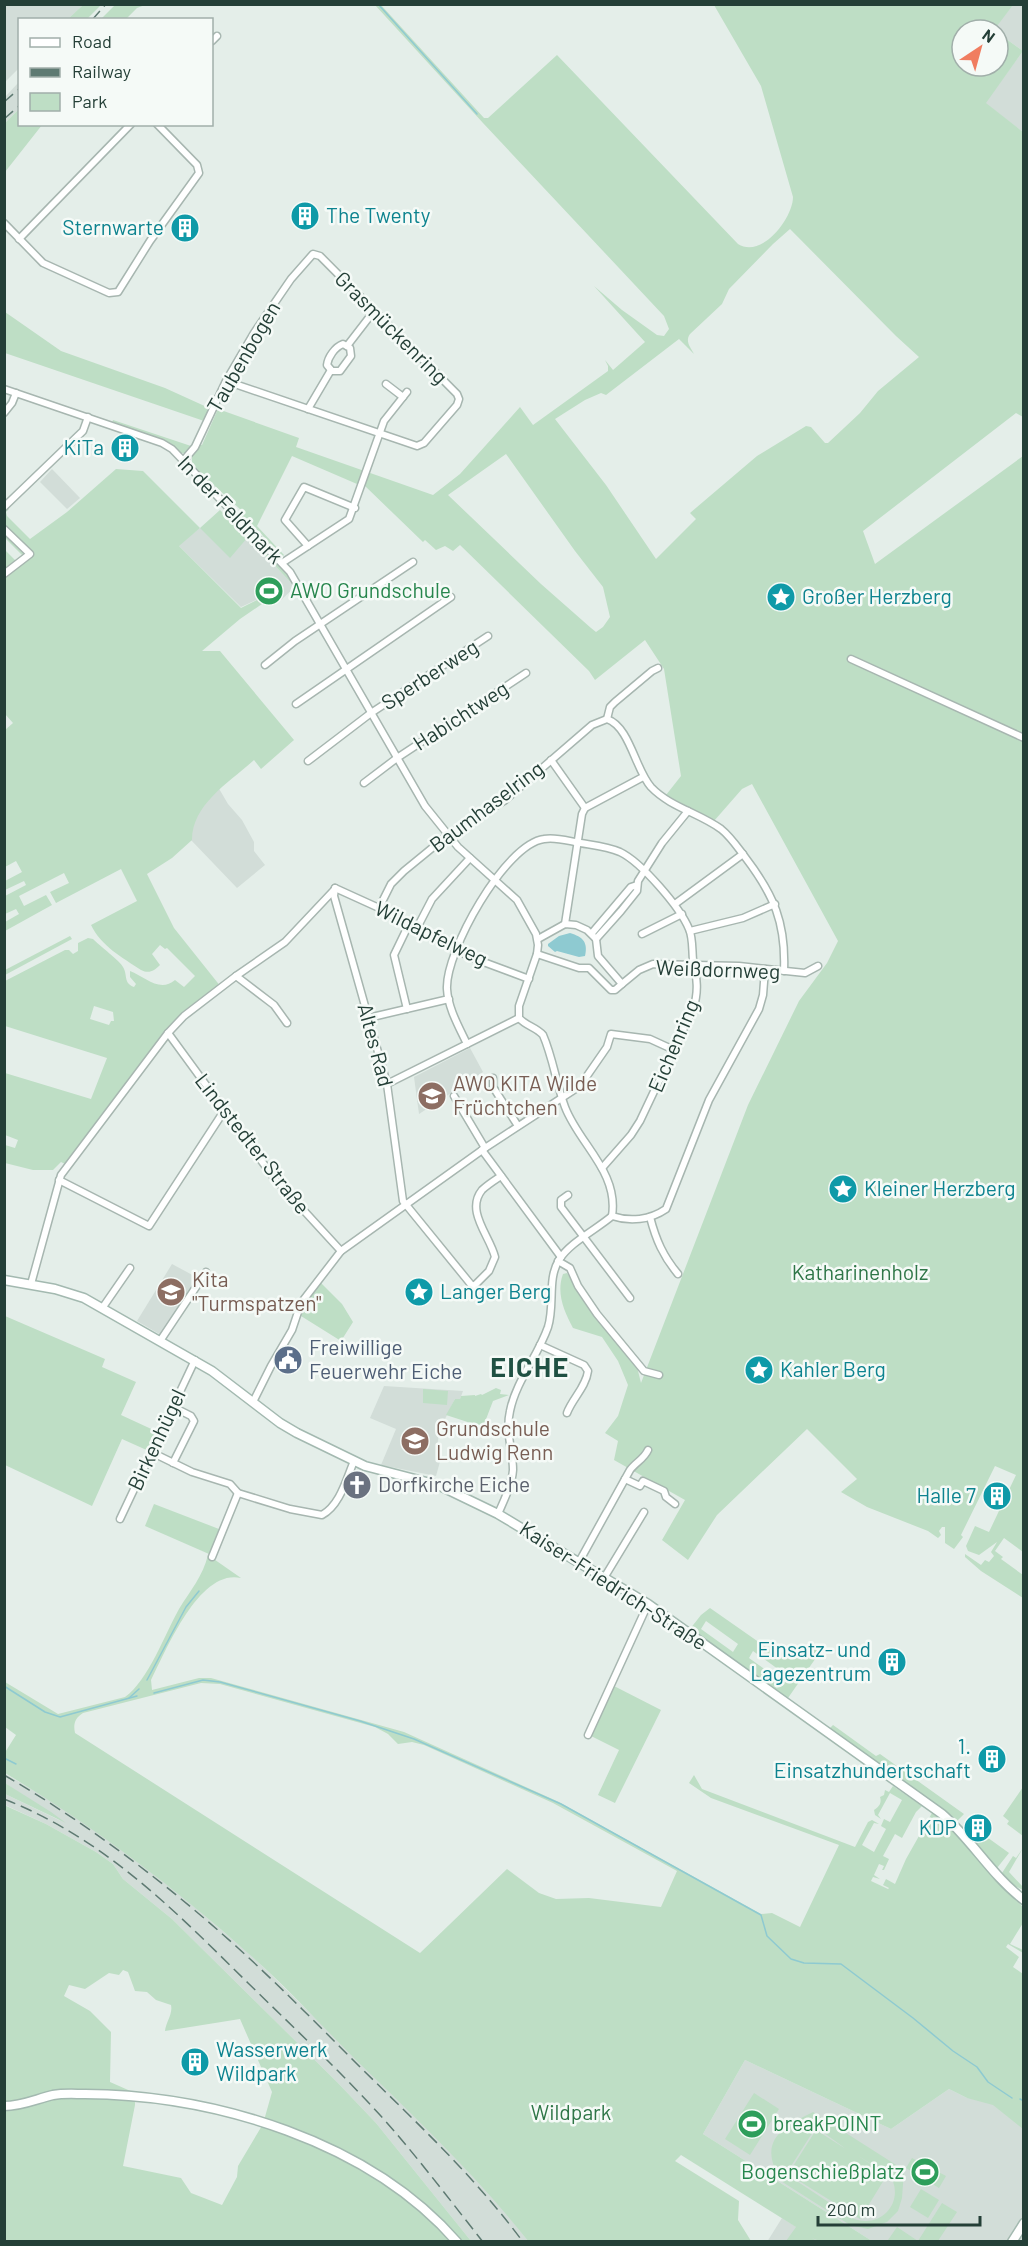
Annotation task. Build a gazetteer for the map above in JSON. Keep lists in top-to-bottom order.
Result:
{
  "streets": {
    "street": [
      "Grasmückenring",
      "Taubenbogen",
      "In der Feldmark",
      "Sperberweg",
      "Habichtweg",
      "Baumhaselring",
      "Wildapfelweg",
      "Weißdornweg",
      "Altes Rad",
      "Eichenring",
      "Lindstedter Straße",
      "Birkenhügel",
      "Kaiser-Friedrich-Straße"
    ]
  },
  "crossings": [
    ["Grasmückenring", "Taubenbogen"],
    ["Taubenbogen", "In der Feldmark"],
    ["In der Feldmark", "Sperberweg"],
    ["In der Feldmark", "Habichtweg"],
    ["In der Feldmark", "Baumhaselring"],
    ["In der Feldmark", "Eichenring"],
    ["Baumhaselring", "Wildapfelweg"],
    ["Wildapfelweg", "Altes Rad"],
    ["Wildapfelweg", "Eichenring"],
    ["Weißdornweg", "Eichenring"],
    ["Birkenhügel", "Kaiser-Friedrich-Straße"]
  ],
  "districts": ["EICHE"],
  "parks": ["Katharinenholz", "Wildpark"],
  "places": {
    "building": [
      "The Twenty",
      "Sternwarte",
      "KiTa",
      "Halle 7",
      "Einsatz- und Lagezentrum",
      "1. Einsatzhundertschaft",
      "KDP",
      "Wasserwerk Wildpark"
    ],
    "sports": ["AWO Grundschule", "breakPOINT", "Bogenschießplatz"],
    "place": [
      "Großer Herzberg",
      "Kleiner Herzberg",
      "Langer Berg",
      "Kahler Berg"
    ],
    "school or university": ["AWO KITA Wilde Früchtchen", "Kita \"Turmspatzen\"", "Grundschule Ludwig Renn"],
    "public building": ["Freiwillige Feuerwehr Eiche"],
    "church": ["Dorfkirche Eiche"]
  },
  "legend": ["Road", "Railway", "Park"],
  "scale_bar": "200 m",
  "north": "top right"
}
